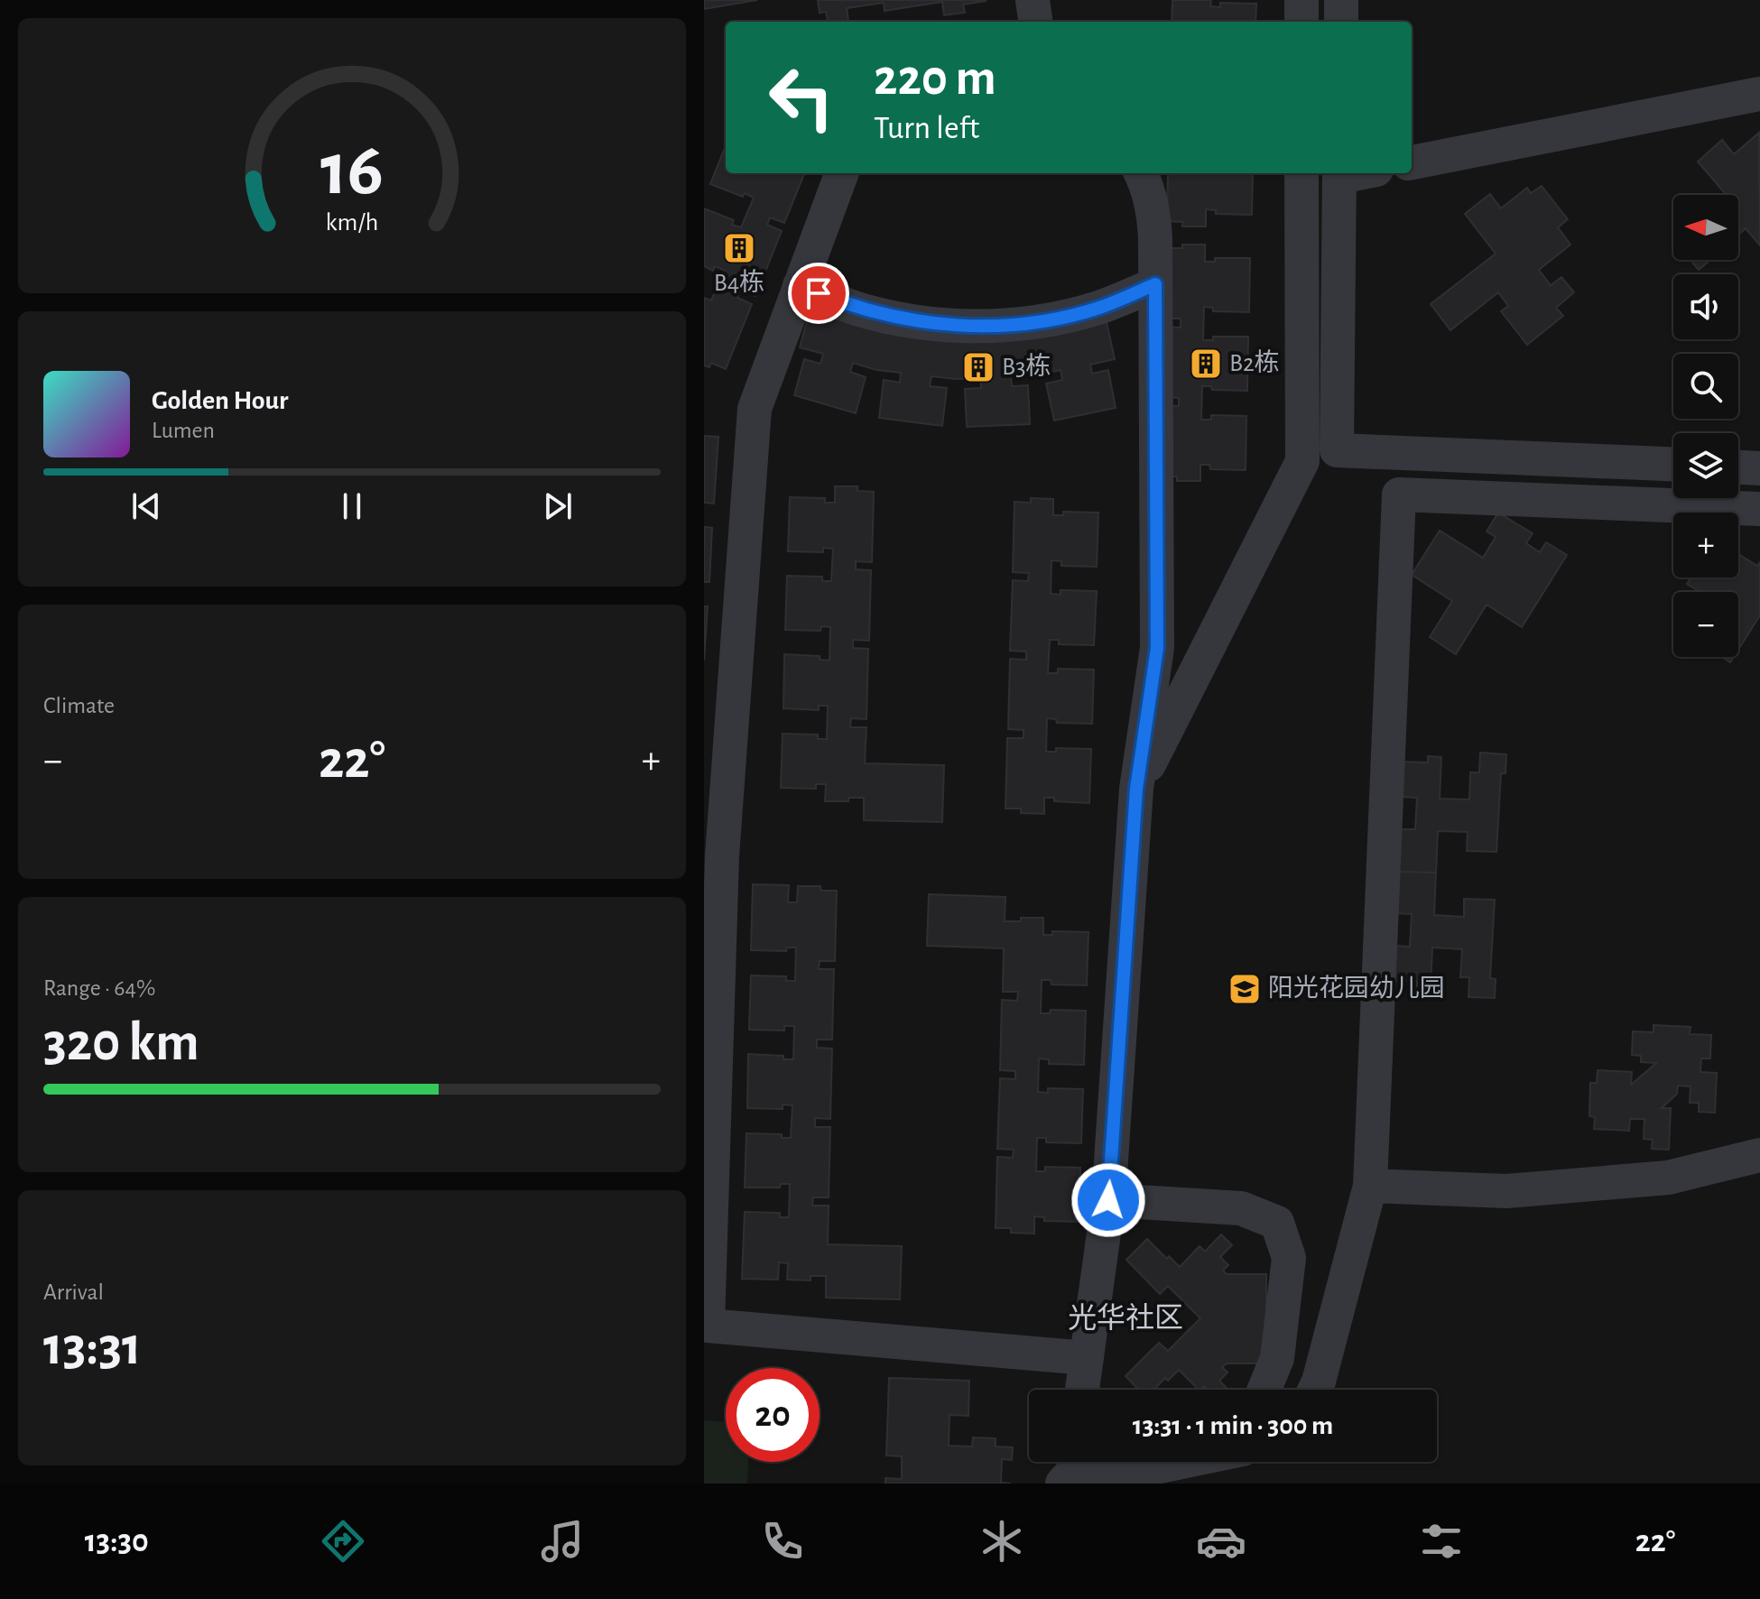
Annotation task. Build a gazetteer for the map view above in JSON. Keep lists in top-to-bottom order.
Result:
{
  "districts": ["光华社区"],
  "places": {
    "building": ["B4栋", "B2栋", "B3栋"],
    "school or university": ["阳光花园幼儿园"]
  },
  "north": "left",
  "page": {
    "turn": ["220 m", "Turn left"],
    "map_buttons": ["+", "−"],
    "song": ["Golden Hour", "Lumen"],
    "tile": [
      "Climate",
      ["Range · 64%", "320 km"],
      ["Arrival", "13:31"]
    ],
    "heat": ["−", "22°", "+"],
    "limit": "20",
    "trip": "13:31 · 1 min · 300 m",
    "tabs": ["13:30", "22°"],
    "gauge": ["16", "km/h"]
  }
}
